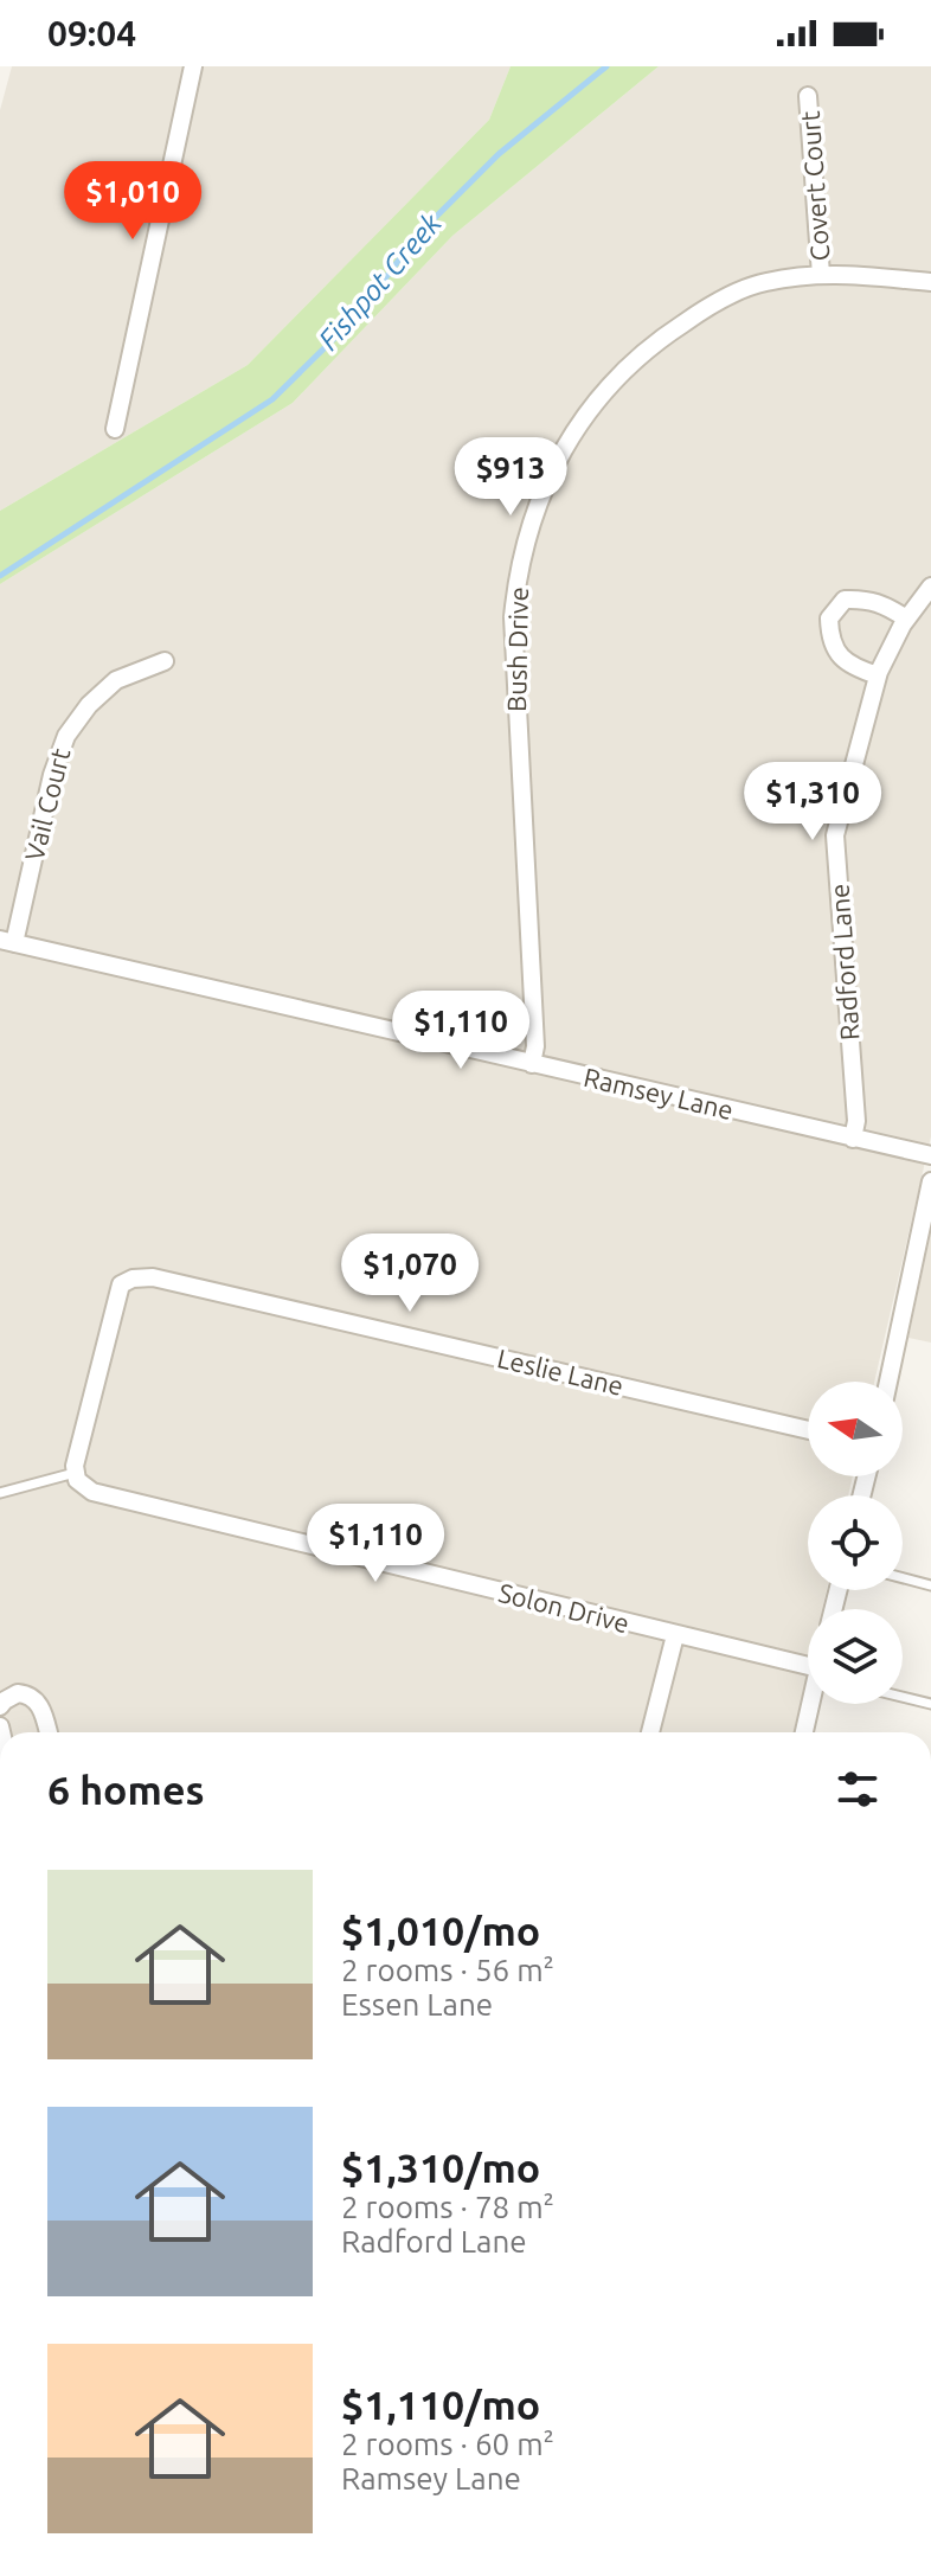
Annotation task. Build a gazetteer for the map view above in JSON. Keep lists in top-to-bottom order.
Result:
{
  "streets": {
    "street": [
      "Covert Court",
      "Bush Drive",
      "Vail Court",
      "Radford Lane",
      "Ramsey Lane",
      "Leslie Lane",
      "Solon Drive"
    ]
  },
  "crossings": [
    ["Covert Court", "Bush Drive"],
    ["Bush Drive", "Ramsey Lane"],
    ["Vail Court", "Ramsey Lane"],
    ["Radford Lane", "Ramsey Lane"],
    ["Leslie Lane", "Solon Drive"]
  ],
  "water": ["Fishpot Creek"],
  "north": "left",
  "page": {
    "status": "09:04",
    "price": [
      "$1,010",
      "$913",
      "$1,310",
      "$1,110",
      "$1,070",
      "$1,110"
    ],
    "heading": "6 homes",
    "list": [
      {
        "name": "$1,010/mo",
        "note": "2 rooms · 56 m² · Essen Lane"
      },
      {
        "name": "$1,310/mo",
        "note": "2 rooms · 78 m² · Radford Lane"
      },
      {
        "name": "$1,110/mo",
        "note": "2 rooms · 60 m² · Ramsey Lane"
      }
    ]
  }
}
